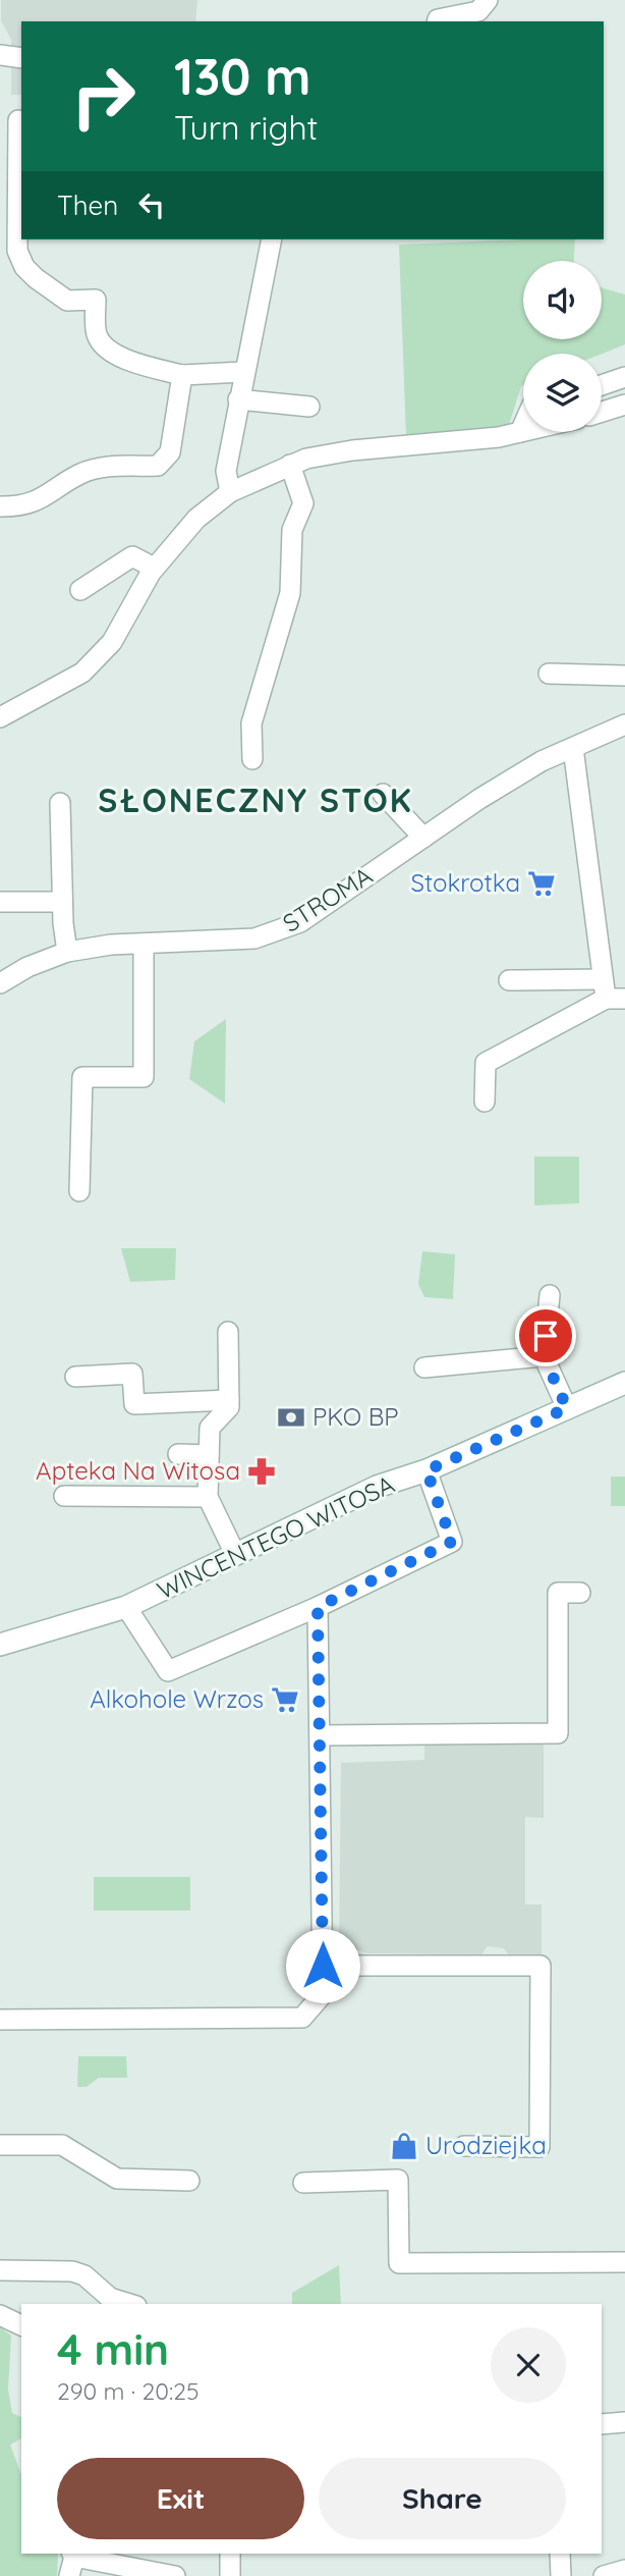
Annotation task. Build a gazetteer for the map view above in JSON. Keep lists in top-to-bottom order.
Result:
{
  "streets": {
    "street": ["STROMA", "WINCENTEGO WITOSA"]
  },
  "districts": ["SŁONECZNY STOK"],
  "places": {
    "supermarket": ["Stokrotka", "Alkohole Wrzos"],
    "bank": ["PKO BP"],
    "pharmacy": ["Apteka Na Witosa"],
    "shop": ["Urodziejka"]
  },
  "page": {
    "turn": ["130 m", "Turn right"],
    "then": "Then",
    "heading": ["4 min", "290 m · 20:25"],
    "buttons": ["Exit", "Share"]
  }
}
